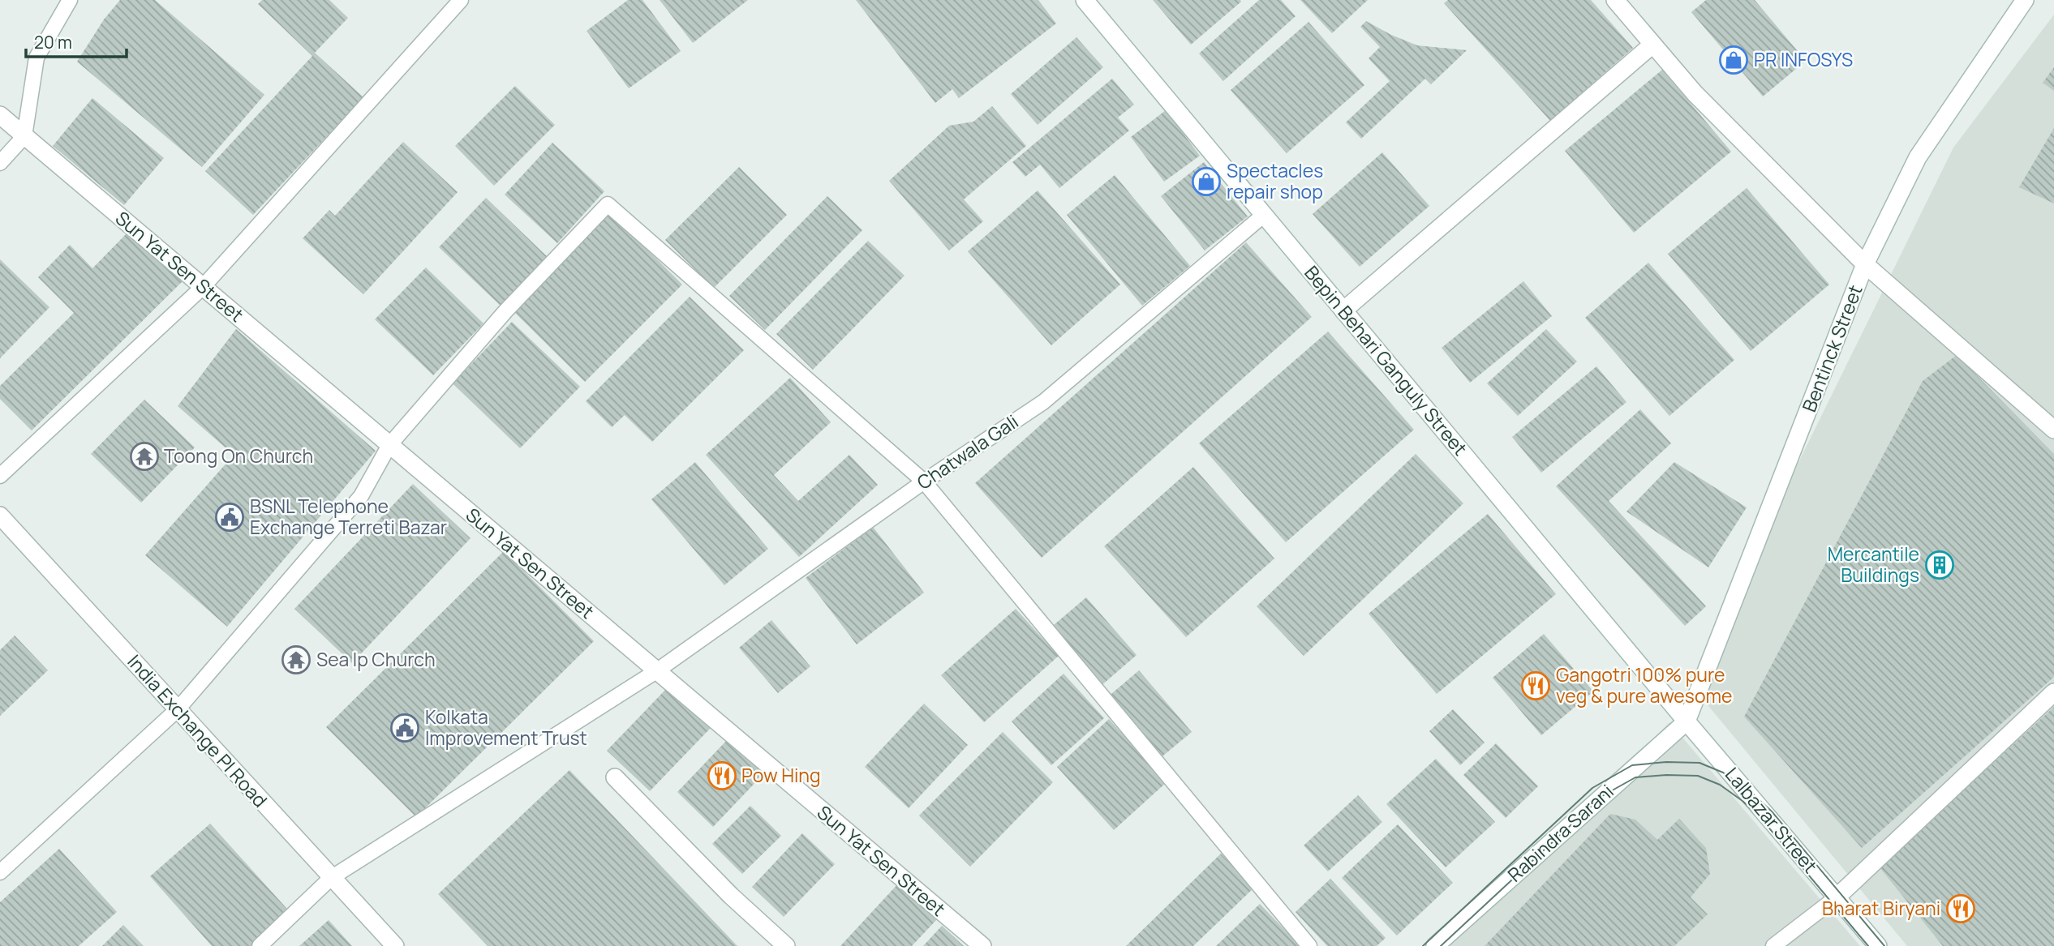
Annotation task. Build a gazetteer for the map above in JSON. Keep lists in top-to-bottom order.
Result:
{
  "streets": {
    "street": [
      "Sun Yat Sen Street",
      "Bentinck Street",
      "Bepin Behari Ganguly Street",
      "India Exchange PI Road",
      "Lalbazar Street",
      "Rabindra Sarani"
    ],
    "lane": ["Chatwala Gali"]
  },
  "crossings": [
    ["Sun Yat Sen Street", "Chatwala Gali"],
    ["Bentinck Street", "Bepin Behari Ganguly Street"],
    ["Bentinck Street", "Lalbazar Street"],
    ["Bentinck Street", "Rabindra Sarani"],
    ["Bepin Behari Ganguly Street", "Chatwala Gali"],
    ["Bepin Behari Ganguly Street", "Lalbazar Street"],
    ["Bepin Behari Ganguly Street", "Rabindra Sarani"],
    ["Chatwala Gali", "India Exchange PI Road"],
    ["Lalbazar Street", "Rabindra Sarani"]
  ],
  "places": {
    "shop": ["PR INFOSYS", "Spectacles repair shop"],
    "temple": ["Toong On Church", "Sea Ip Church"],
    "public building": ["BSNL Telephone Exchange Terreti Bazar", "Kolkata Improvement Trust"],
    "building": ["Mercantile Buildings"],
    "restaurant": ["Gangotri 100% pure veg & pure awesome", "Pow Hing", "Bharat Biryani"]
  },
  "scale_bar": "20 m"
}
